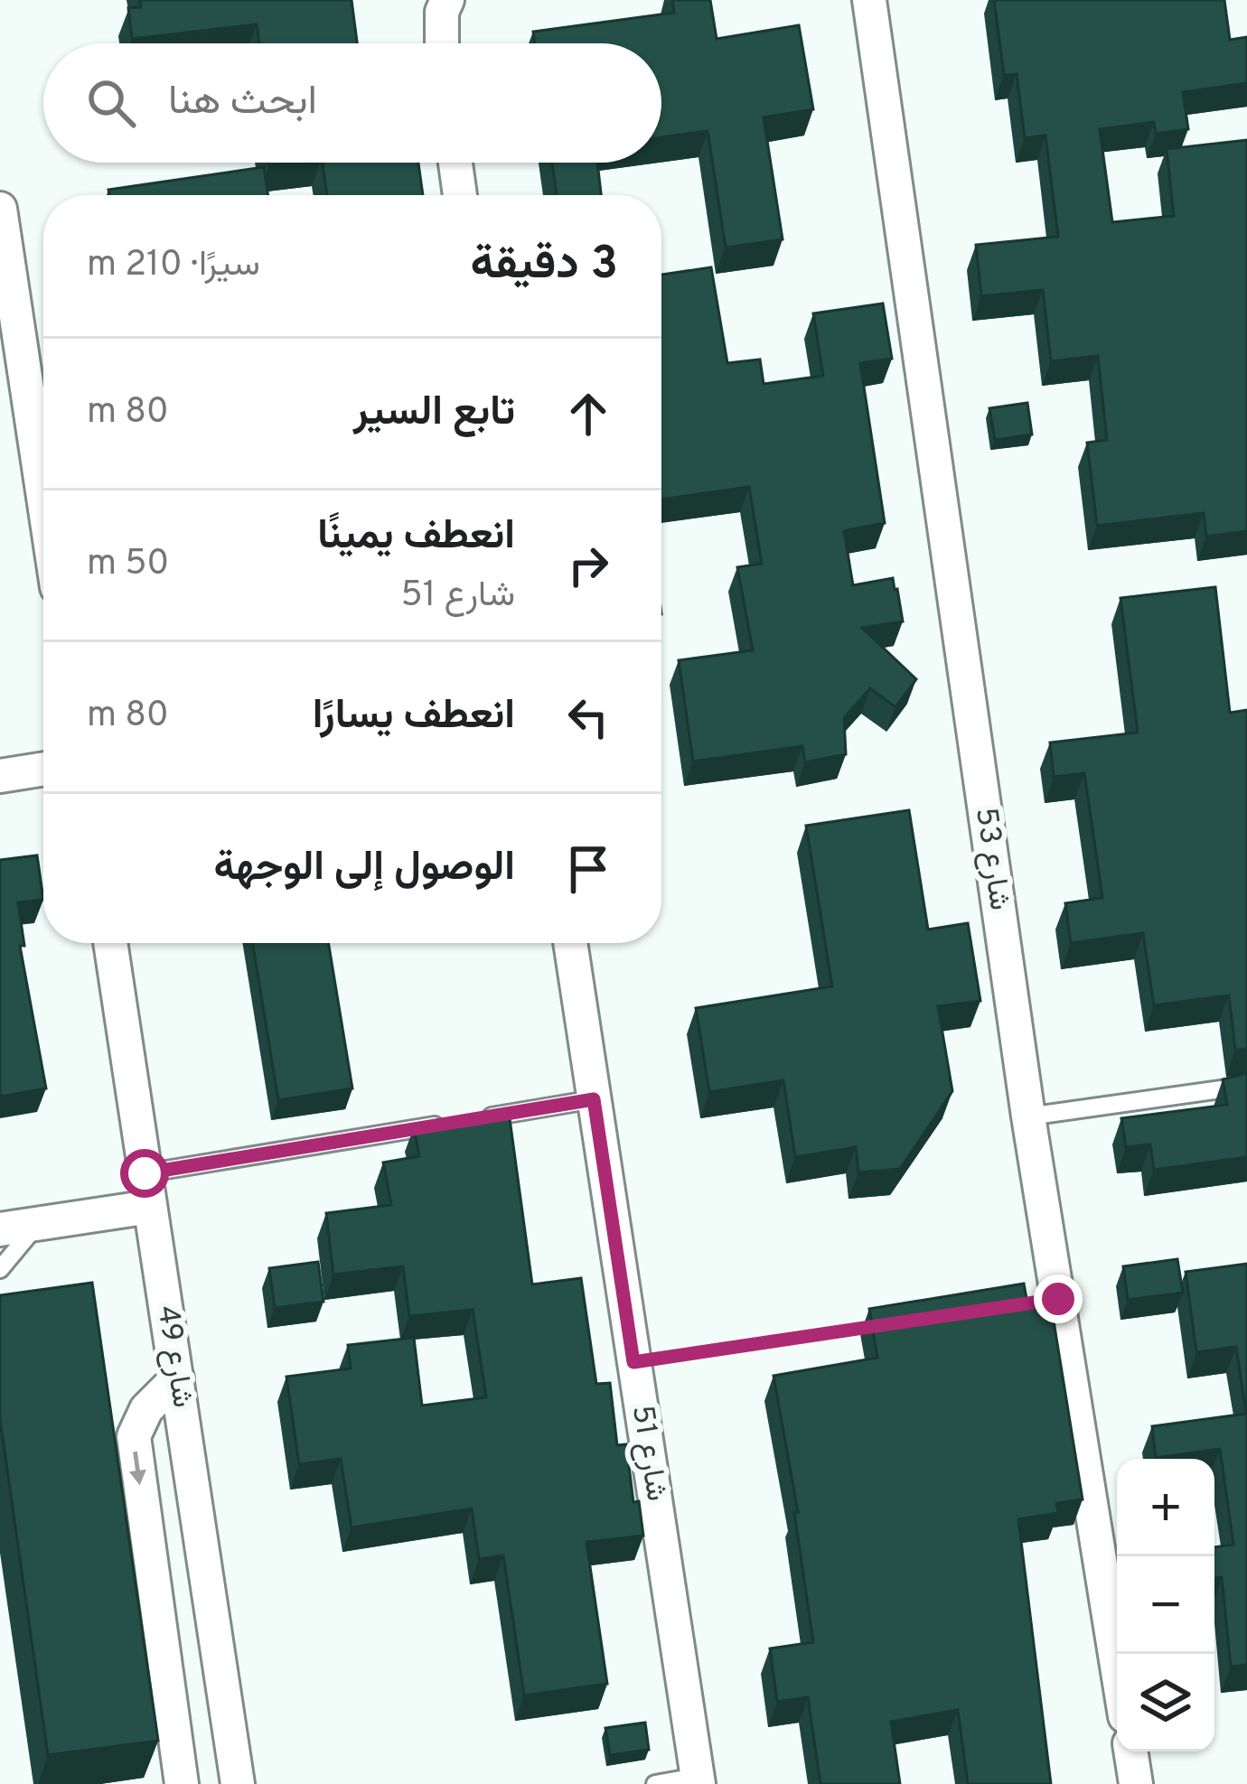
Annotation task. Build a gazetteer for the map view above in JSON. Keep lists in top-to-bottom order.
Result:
{
  "streets": {
    "street": ["شارع 53", "شارع 49", "شارع 51"]
  },
  "page": {
    "search": "ابحث هنا",
    "heading": ["3 دقيقة", "سيرًا · 210 m"],
    "list": [
      ["تابع السير", "80 m"],
      ["انعطف يمينًا", "شارع 51", "50 m"],
      ["انعطف يسارًا", "80 m"],
      "الوصول إلى الوجهة"
    ],
    "map_buttons": ["+", "−"]
  }
}
